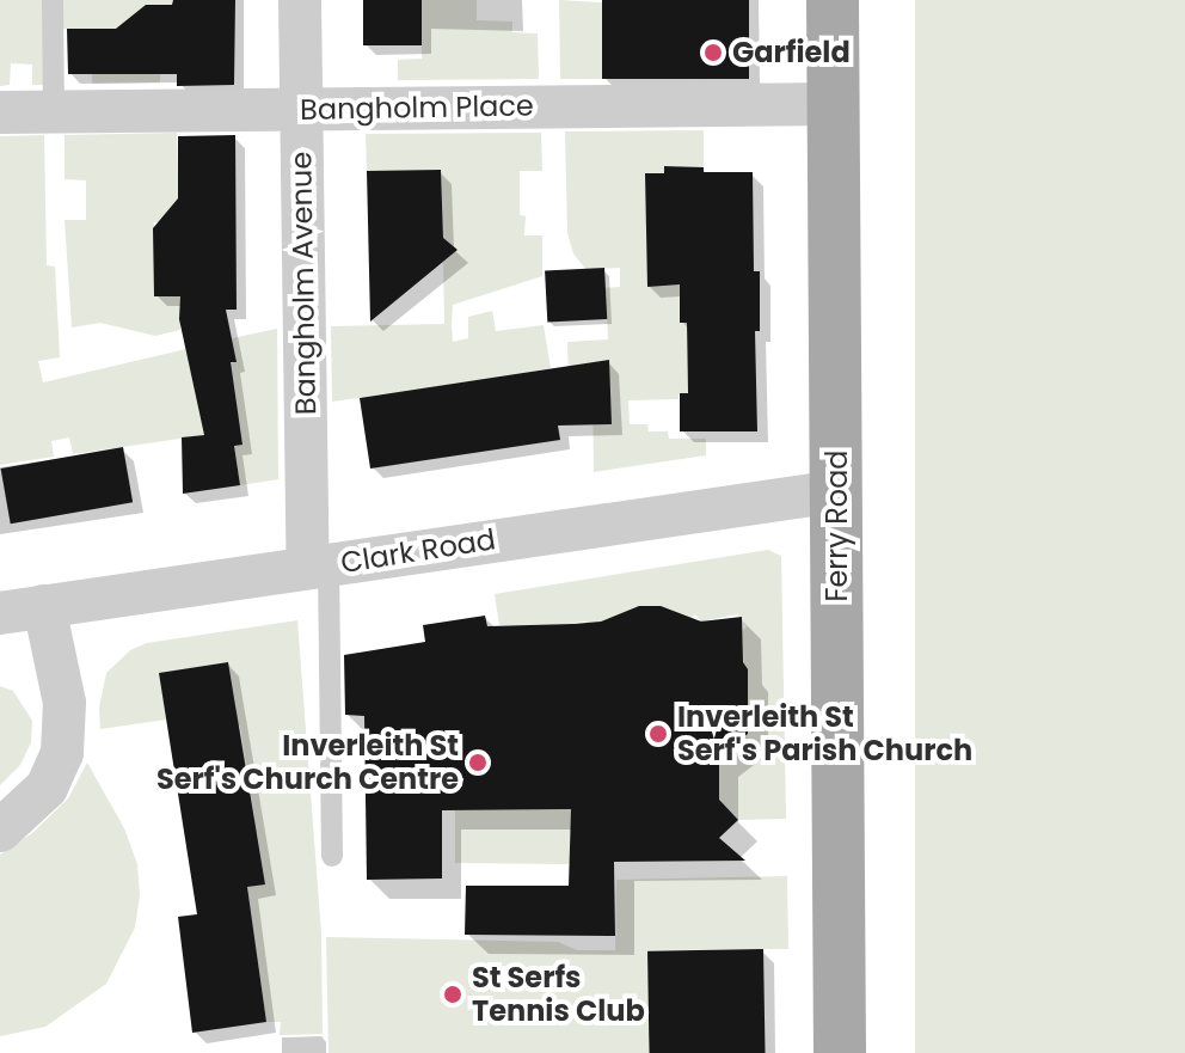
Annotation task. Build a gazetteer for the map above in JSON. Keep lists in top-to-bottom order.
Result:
{
  "streets": {
    "main road": ["Ferry Road"],
    "street": ["Bangholm Place", "Bangholm Avenue", "Clark Road"]
  },
  "crossings": [
    ["Bangholm Place", "Bangholm Avenue"],
    ["Bangholm Place", "Ferry Road"],
    ["Bangholm Avenue", "Clark Road"],
    ["Ferry Road", "Clark Road"]
  ],
  "places": [
    "Garfield",
    "Inverleith St Serf's Parish Church",
    "Inverleith St Serf's Church Centre",
    "St Serfs Tennis Club"
  ]
}
